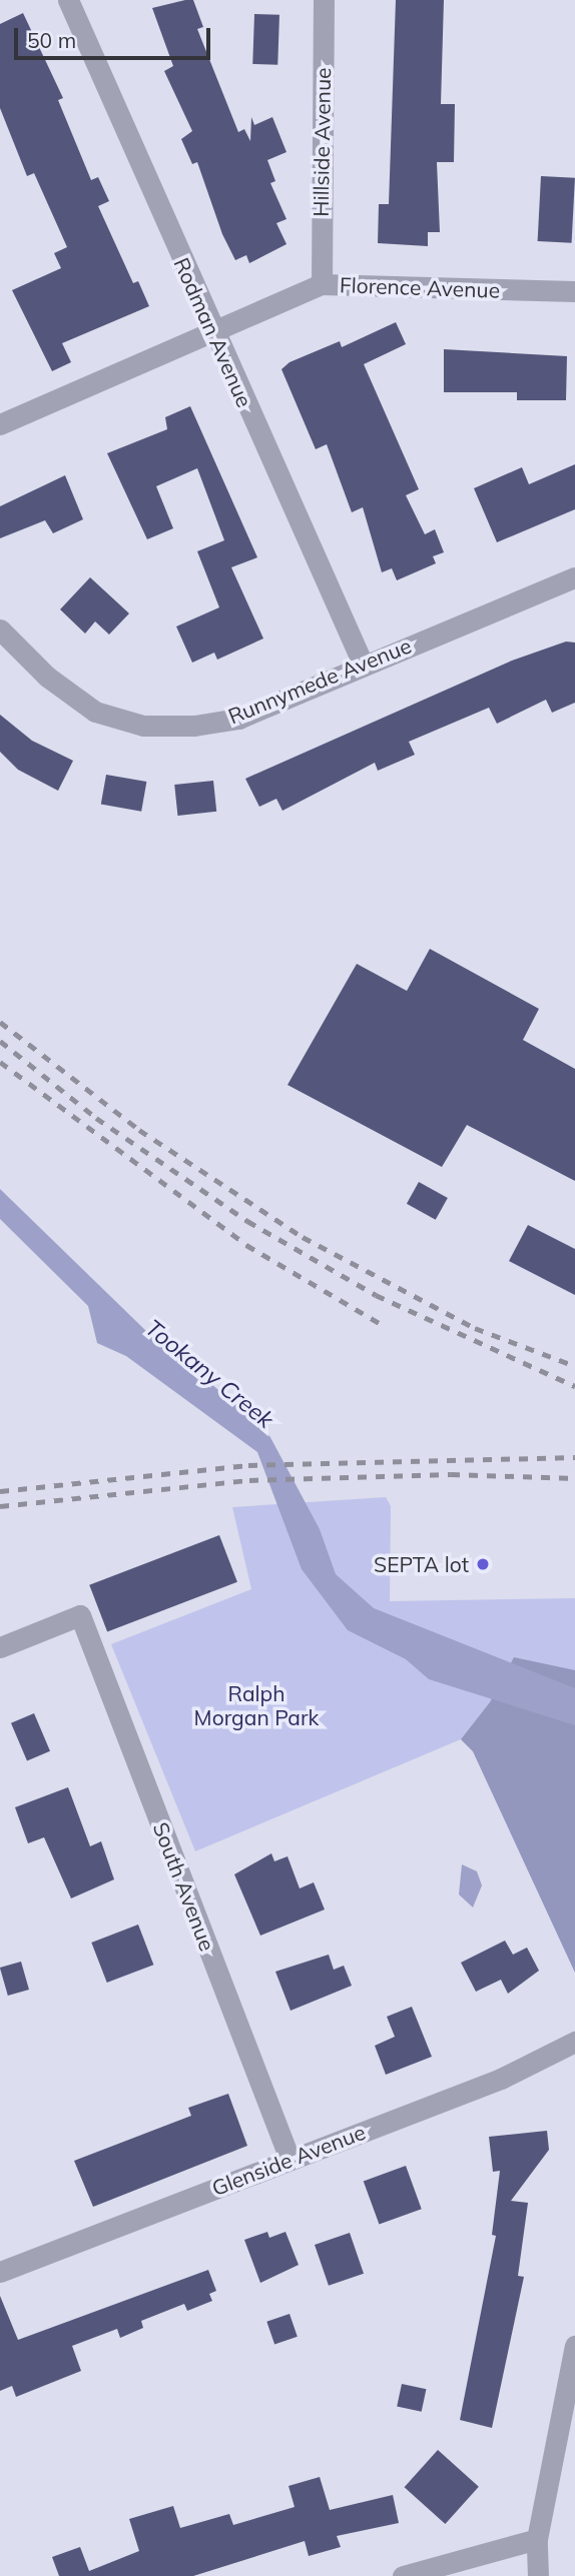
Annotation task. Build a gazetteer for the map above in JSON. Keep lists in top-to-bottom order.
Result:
{
  "streets": {
    "street": [
      "Hillside Avenue",
      "Florence Avenue",
      "Rodman Avenue",
      "Runnymede Avenue",
      "South Avenue",
      "Glenside Avenue"
    ]
  },
  "crossings": [
    ["Hillside Avenue", "Florence Avenue"],
    ["Florence Avenue", "Rodman Avenue"],
    ["Rodman Avenue", "Runnymede Avenue"],
    ["South Avenue", "Glenside Avenue"]
  ],
  "water": ["Tookany Creek"],
  "parks": ["Ralph Morgan Park"],
  "places": ["SEPTA lot"],
  "scale_bar": "50 m"
}
